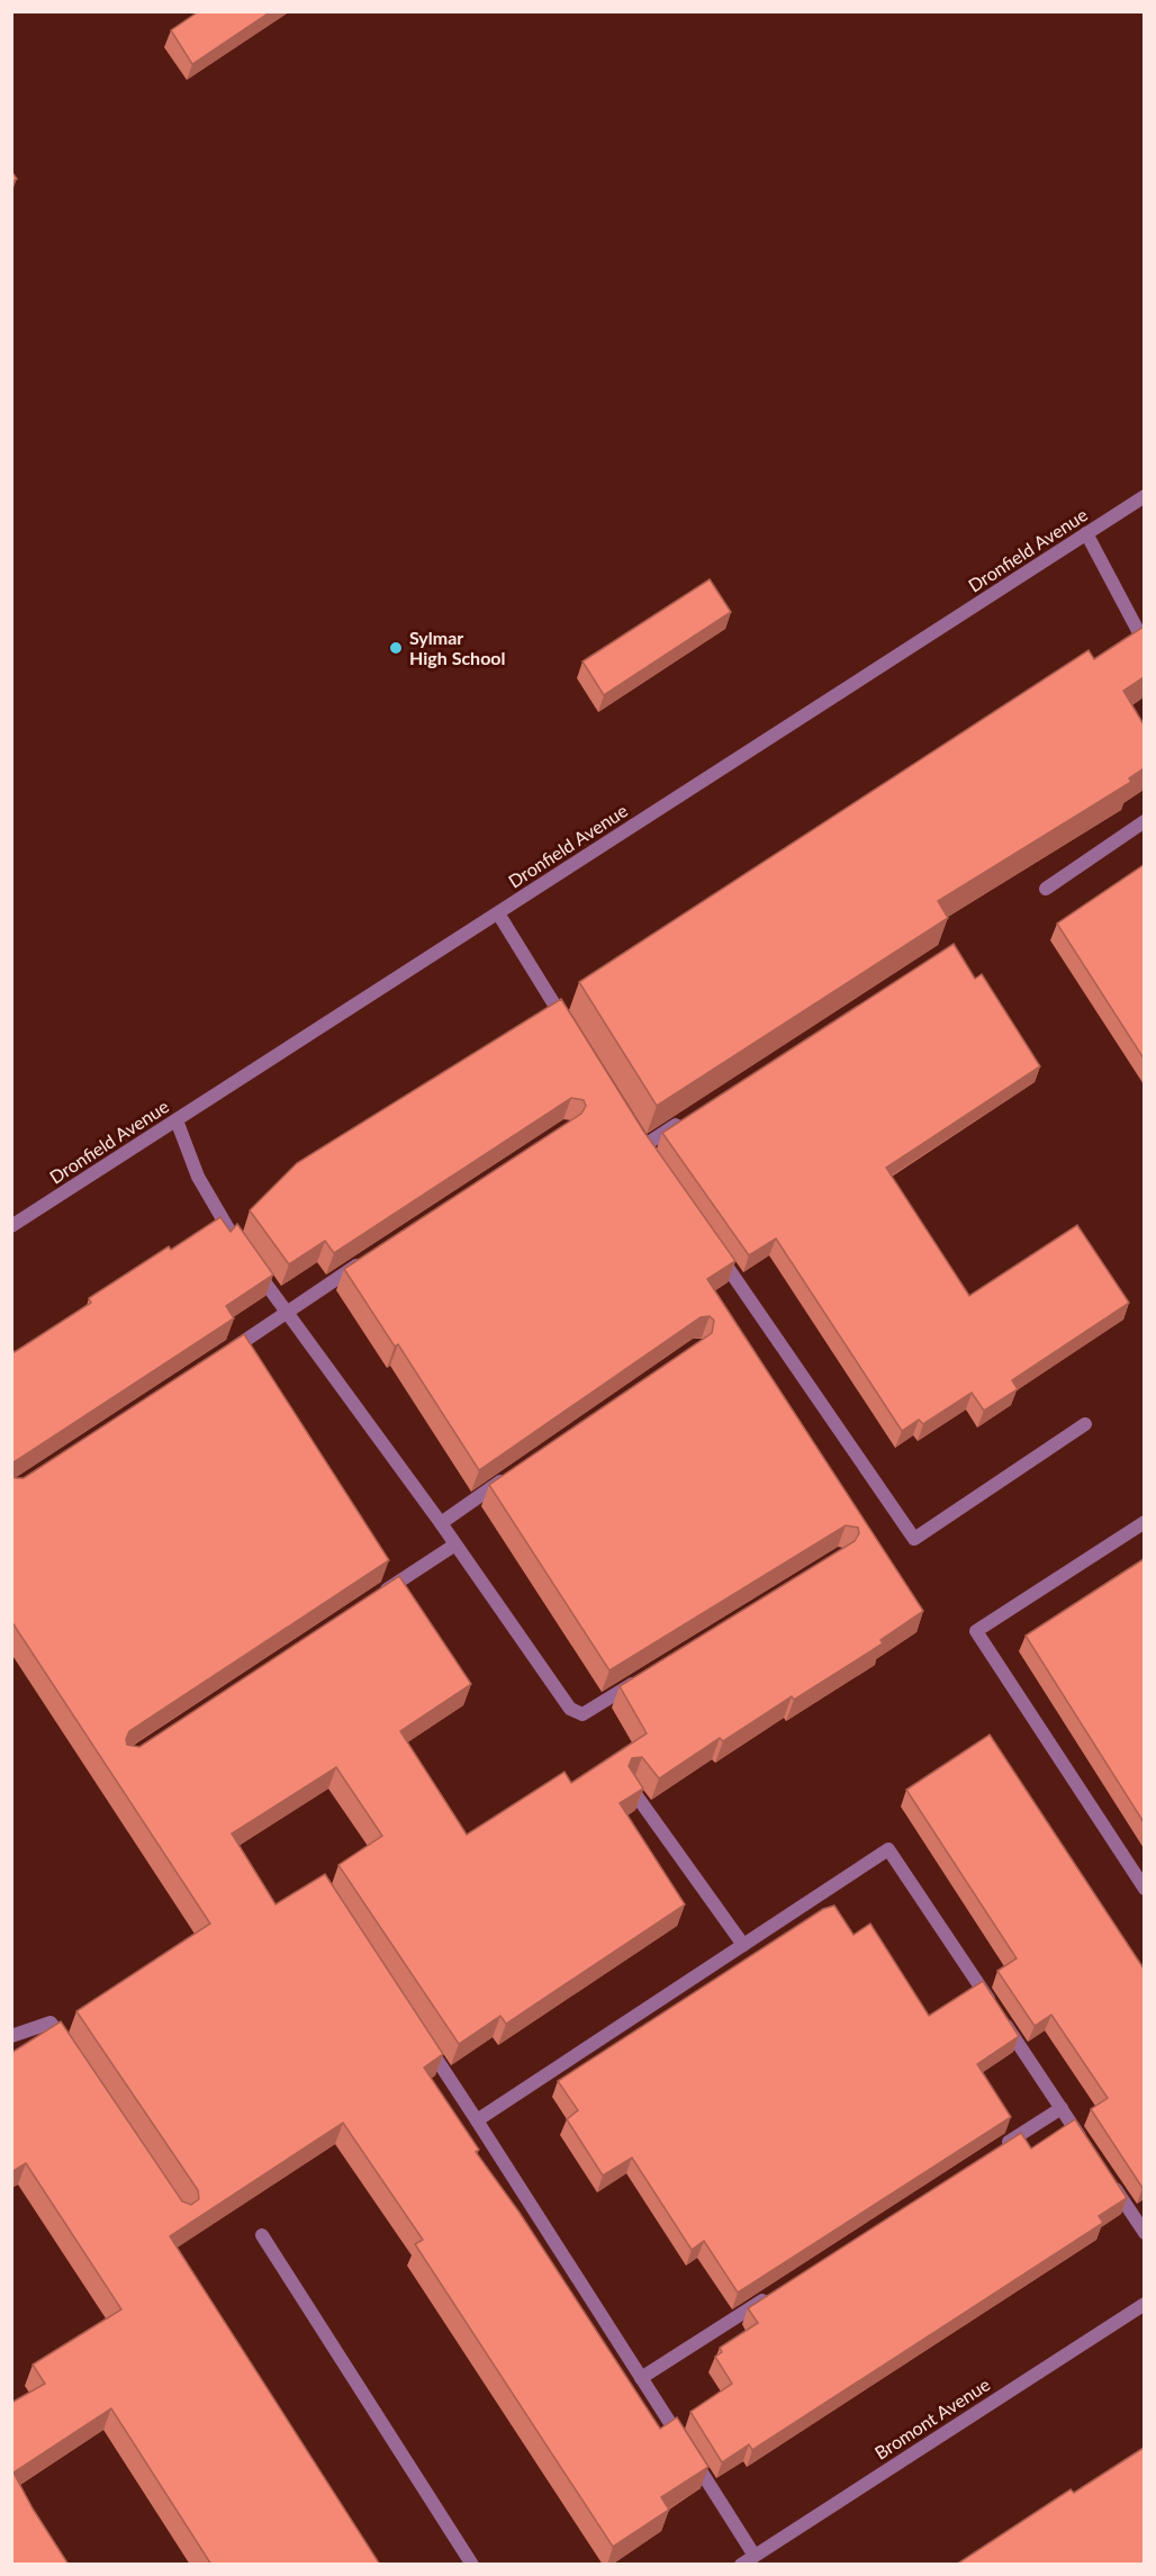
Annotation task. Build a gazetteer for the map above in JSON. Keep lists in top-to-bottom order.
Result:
{
  "streets": {
    "street": ["Dronfield Avenue", "Bromont Avenue"]
  },
  "places": ["Sylmar High School"]
}
